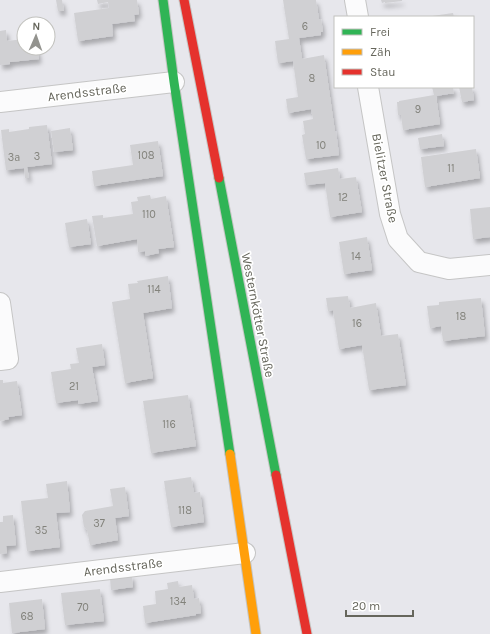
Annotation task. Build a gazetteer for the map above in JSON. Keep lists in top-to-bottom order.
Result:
{
  "streets": {
    "street": ["Arendsstraße", "Bielitzer Straße", "Westernkötter Straße"]
  },
  "house_numbers": [
    "6",
    "8",
    "9",
    "10",
    "108",
    "3",
    "3a",
    "11",
    "12",
    "110",
    "14",
    "114",
    "18",
    "16",
    "21",
    "116",
    "118",
    "37",
    "35",
    "134",
    "70",
    "68"
  ],
  "legend": ["Frei", "Zäh", "Stau"],
  "scale_bar": "20 m",
  "north": "top"
}
